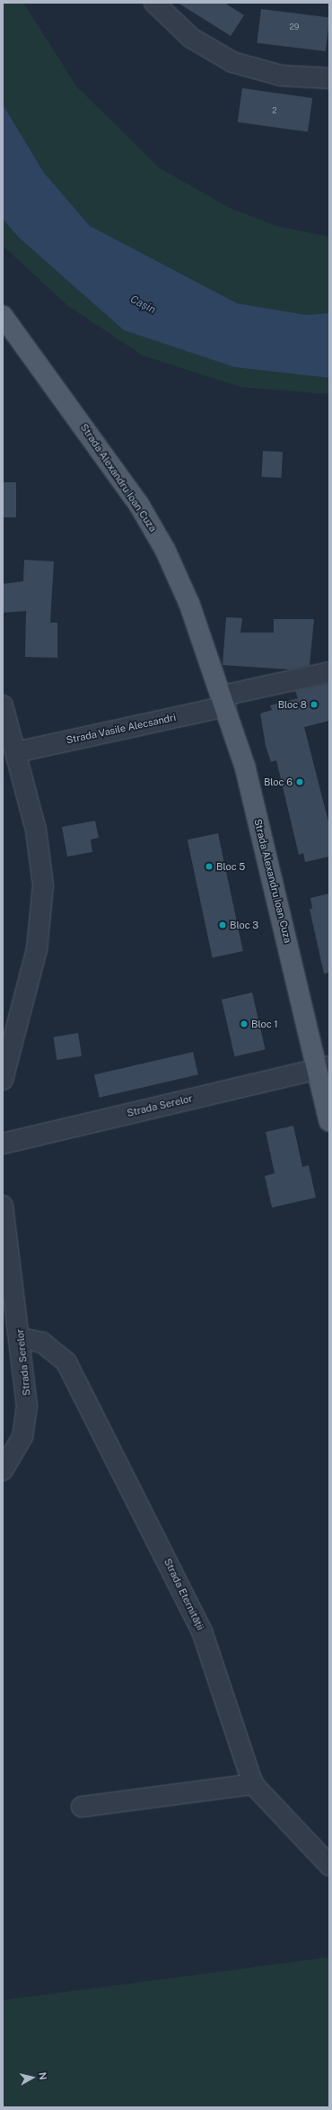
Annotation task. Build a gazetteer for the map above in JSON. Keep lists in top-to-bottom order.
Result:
{
  "streets": {
    "main road": ["Strada Alexandru Ioan Cuza"],
    "street": ["Strada Vasile Alecsandri", "Strada Serelor", "Strada Eternității"]
  },
  "crossings": [
    ["Strada Alexandru Ioan Cuza", "Strada Vasile Alecsandri"],
    ["Strada Alexandru Ioan Cuza", "Strada Serelor"],
    ["Strada Serelor", "Strada Eternității"]
  ],
  "water": ["Cașin"],
  "places": [
    "Bloc 8",
    "Bloc 6",
    "Bloc 5",
    "Bloc 3",
    "Bloc 1"
  ],
  "house_numbers": ["29", "2"],
  "north": "right"
}
